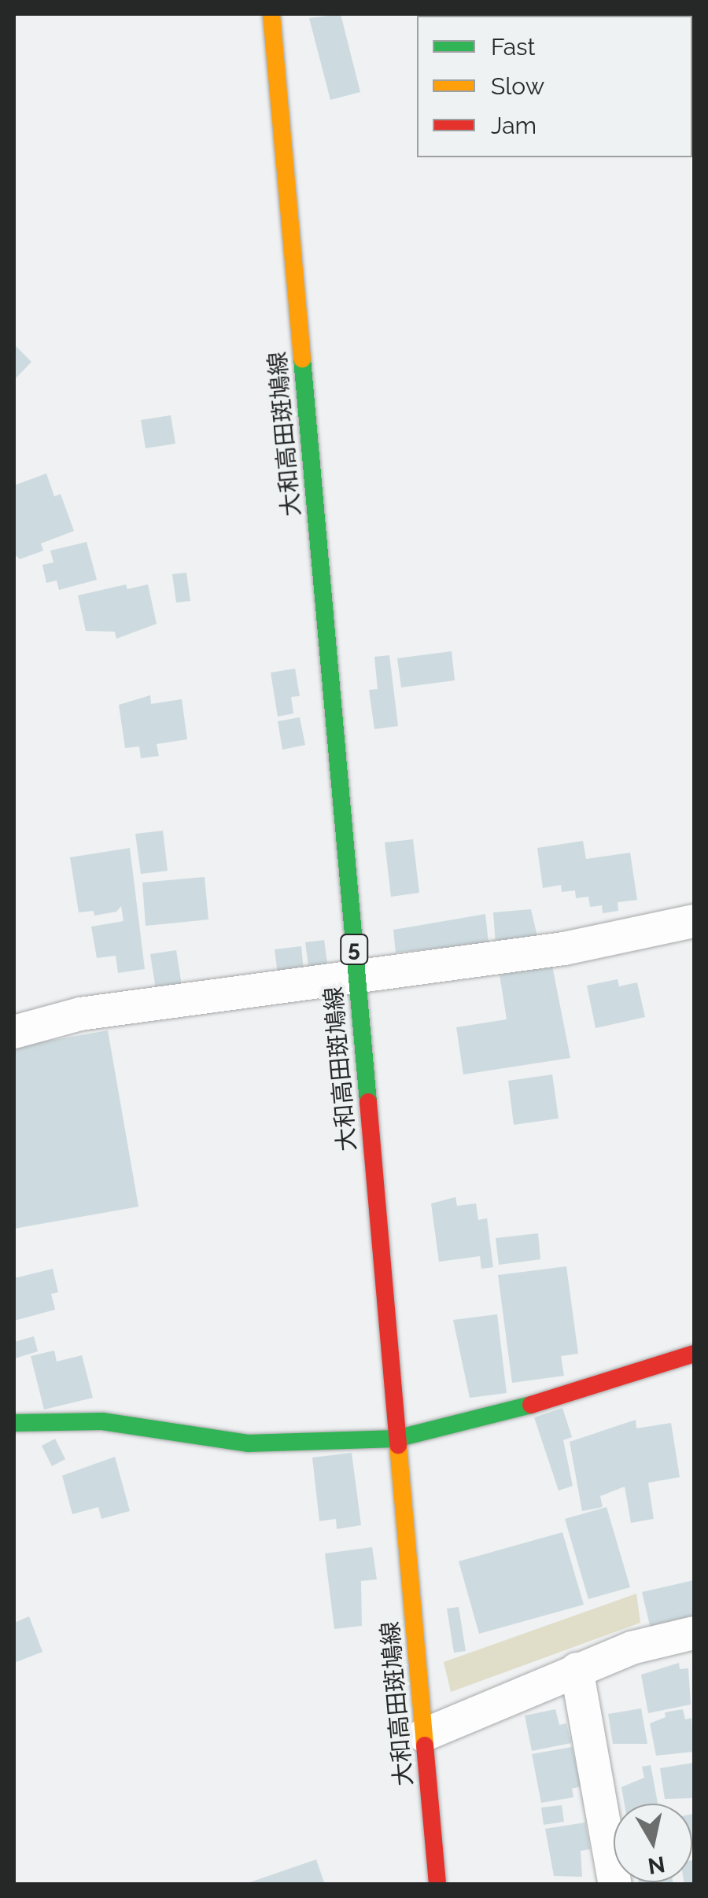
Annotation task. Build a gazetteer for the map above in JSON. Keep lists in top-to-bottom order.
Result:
{
  "streets": {
    "main road": ["大和高田斑鳩線", "5"]
  },
  "legend": ["Fast", "Slow", "Jam"],
  "north": "bottom"
}
